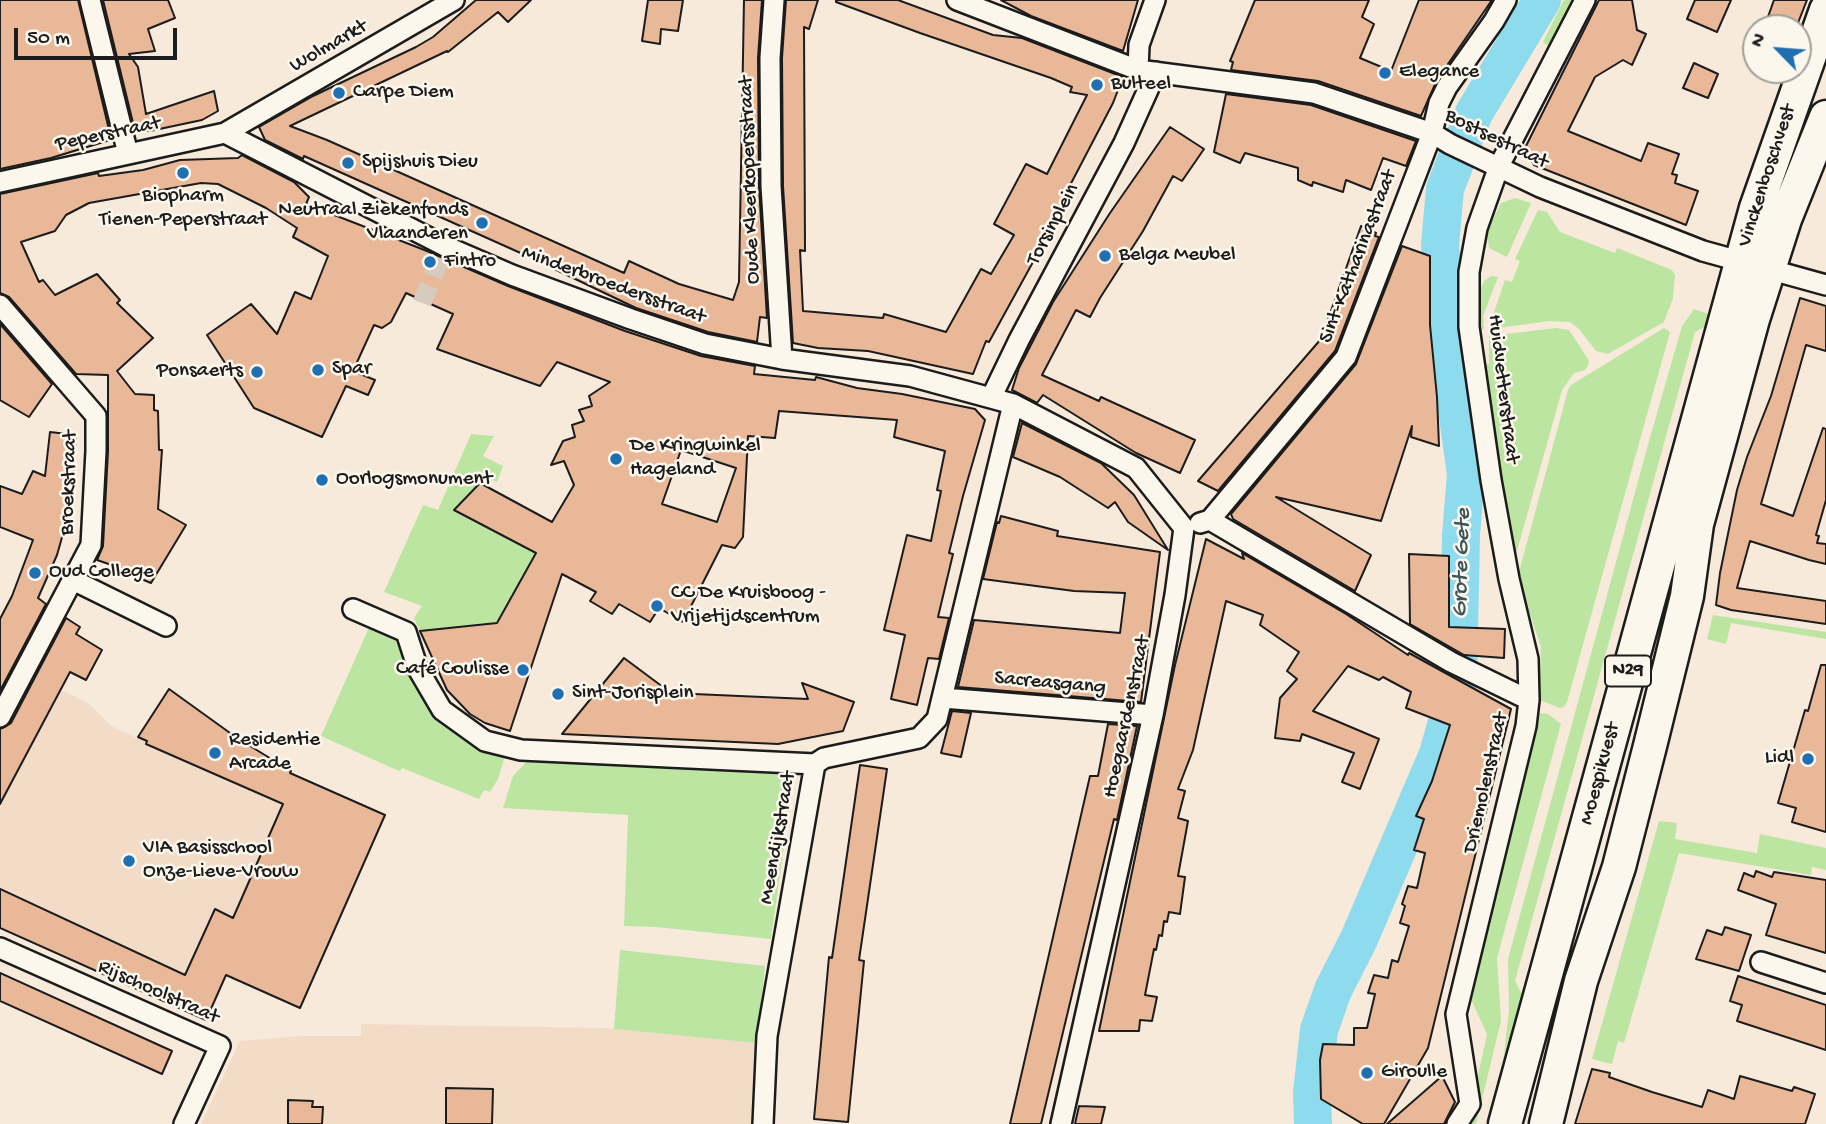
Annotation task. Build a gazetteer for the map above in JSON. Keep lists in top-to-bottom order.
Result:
{
  "streets": {
    "main road": ["Vinckenboschvest", "N29", "Moespikvest"],
    "street": [
      "Wolmarkt",
      "Peperstraat",
      "Bostsestraat",
      "Oude Kleerkopersstraat",
      "Torsinplein",
      "Sint-Katharinastraat",
      "Minderbroedersstraat",
      "Huidvetterstraat",
      "Broekstraat",
      "Sacreasgang",
      "Hoegaardenstraat",
      "Driemolenstraat",
      "Meendijkstraat",
      "Rijschoolstraat"
    ]
  },
  "crossings": [
    ["Wolmarkt", "Peperstraat"],
    ["Wolmarkt", "Minderbroedersstraat"],
    ["Peperstraat", "Minderbroedersstraat"],
    ["Bostsestraat", "Vinckenboschvest"],
    ["Bostsestraat", "Torsinplein"],
    ["Bostsestraat", "Sint-Katharinastraat"],
    ["Bostsestraat", "Huidvetterstraat"],
    ["Bostsestraat", "Moespikvest"],
    ["Vinckenboschvest", "Moespikvest"],
    ["Oude Kleerkopersstraat", "Minderbroedersstraat"],
    ["Torsinplein", "Minderbroedersstraat"],
    ["Sint-Katharinastraat", "Driemolenstraat"],
    ["Minderbroedersstraat", "Meendijkstraat"],
    ["Huidvetterstraat", "Driemolenstraat"],
    ["Sacreasgang", "Hoegaardenstraat"],
    ["Sacreasgang", "Meendijkstraat"]
  ],
  "water": ["Grote Gete"],
  "places": [
    "Elegance",
    "Bulteel",
    "Carpe Diem",
    "Spijshuis Dieu",
    "Biopharm Tienen-Peperstraat",
    "Neutraal Ziekenfonds Vlaanderen",
    "Belga Meubel",
    "Fintro",
    "Spar",
    "Ponsaerts",
    "De Kringwinkel Hageland",
    "Oorlogsmonument",
    "Oud College",
    "CC De Kruisboog - Vrijetijdscentrum",
    "Café Coulisse",
    "Sint-Jorisplein",
    "Residentie Arcade",
    "Lidl",
    "VIA Basisschool Onze-Lieve-Vrouw",
    "Giroulle"
  ],
  "scale_bar": "50 m",
  "north": "top left"
}
